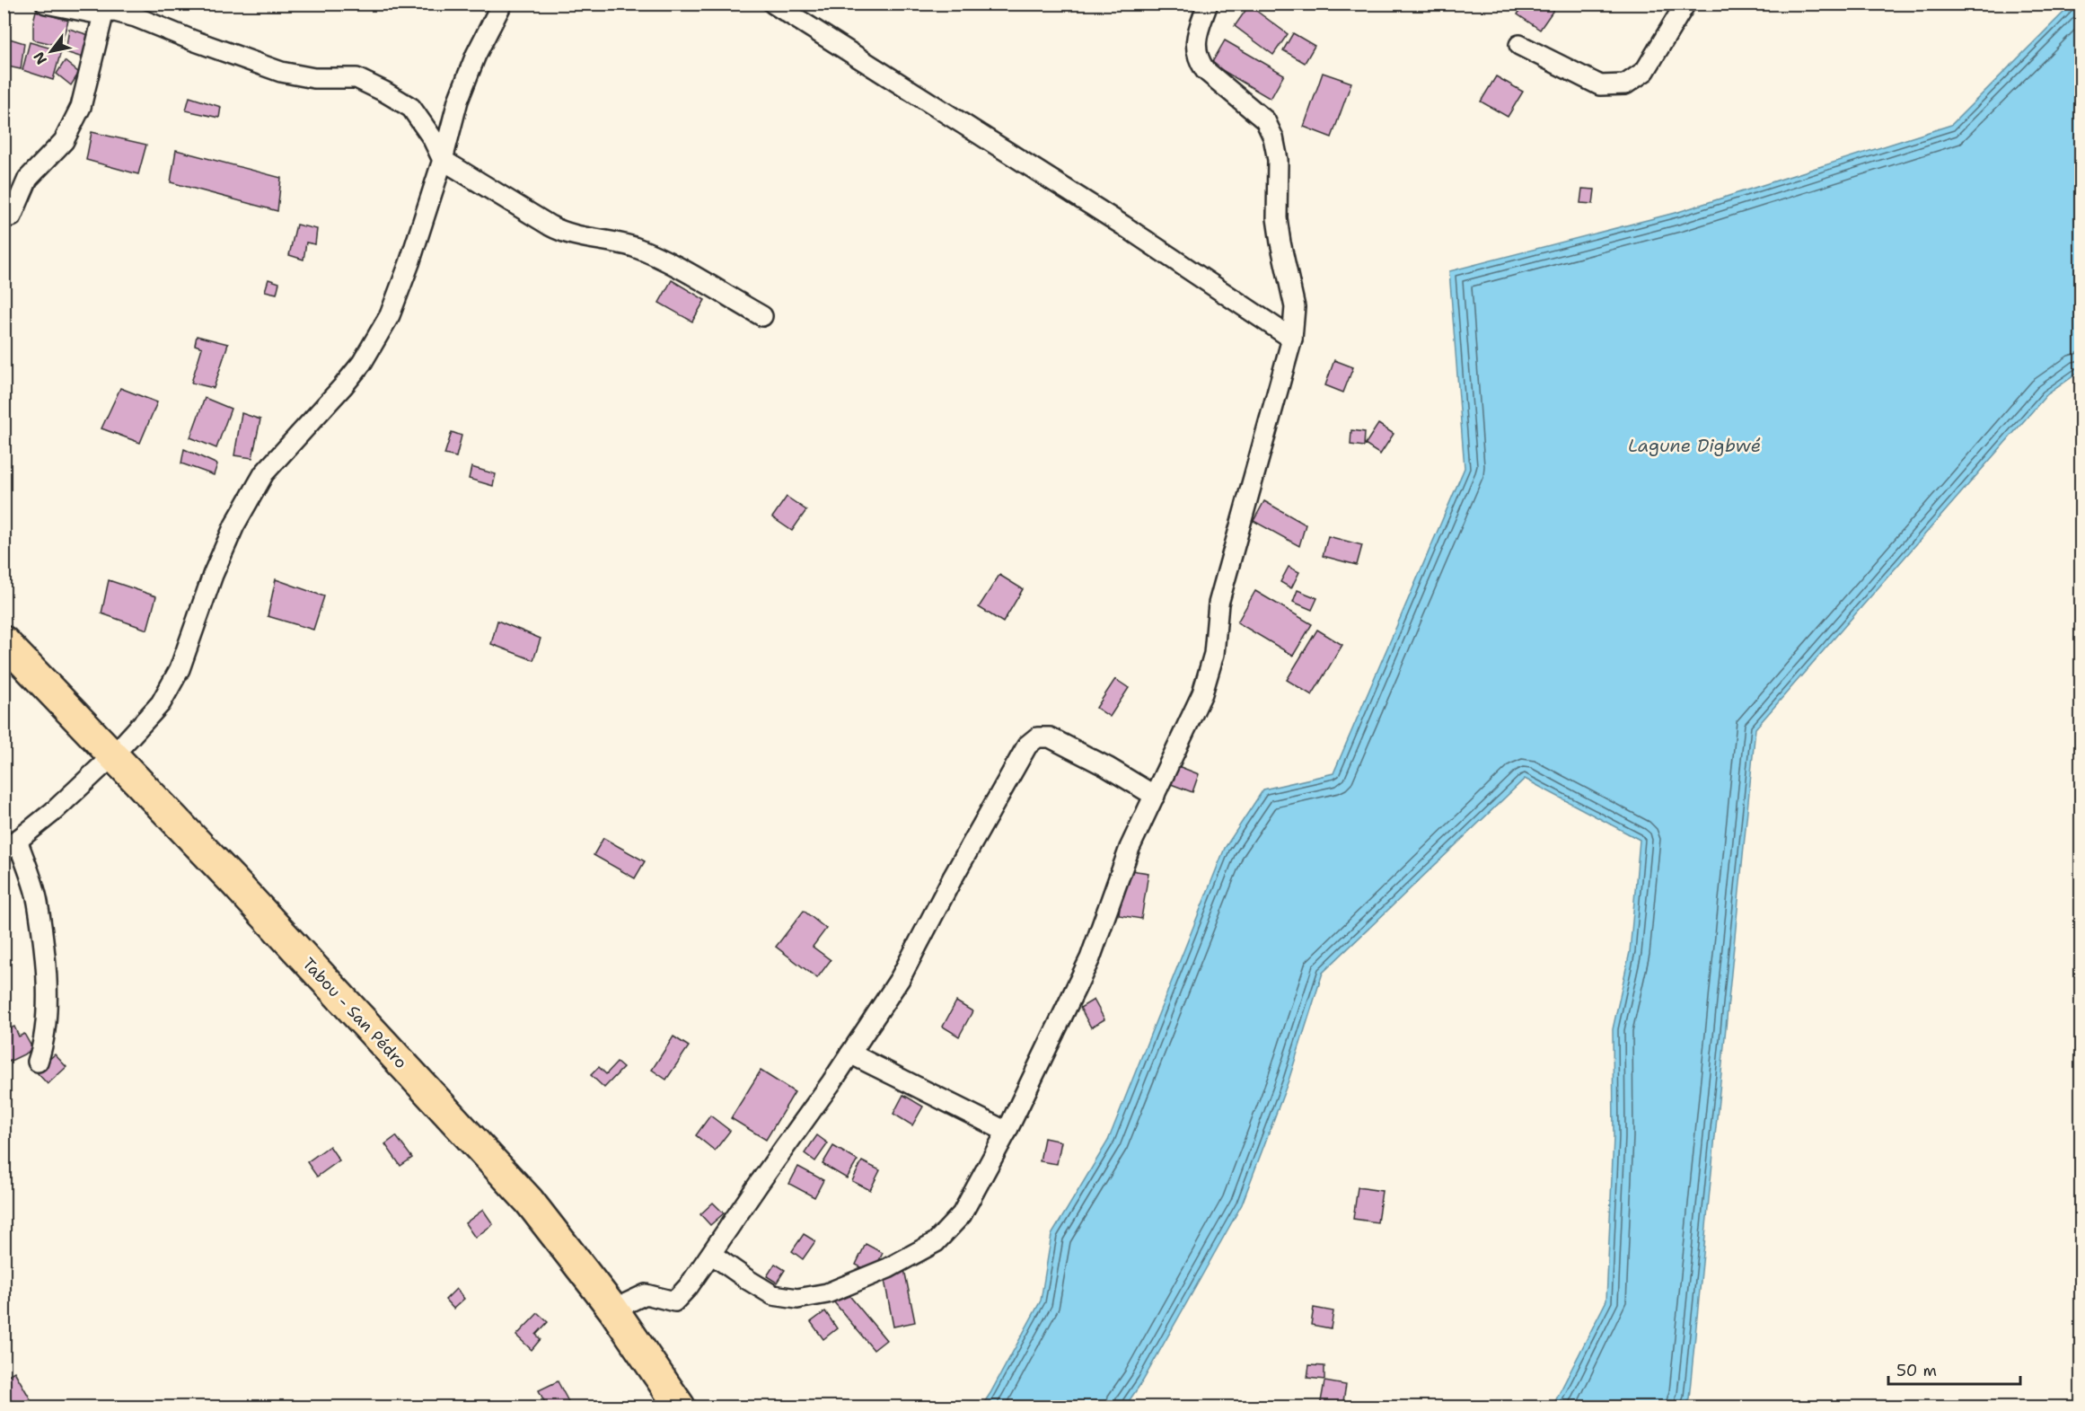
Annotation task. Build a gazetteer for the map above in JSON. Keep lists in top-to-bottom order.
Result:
{
  "streets": {
    "main road": ["Tabou - San Pédro"]
  },
  "water": ["Lagune Digbwé"],
  "scale_bar": "50 m",
  "north": "bottom left"
}
